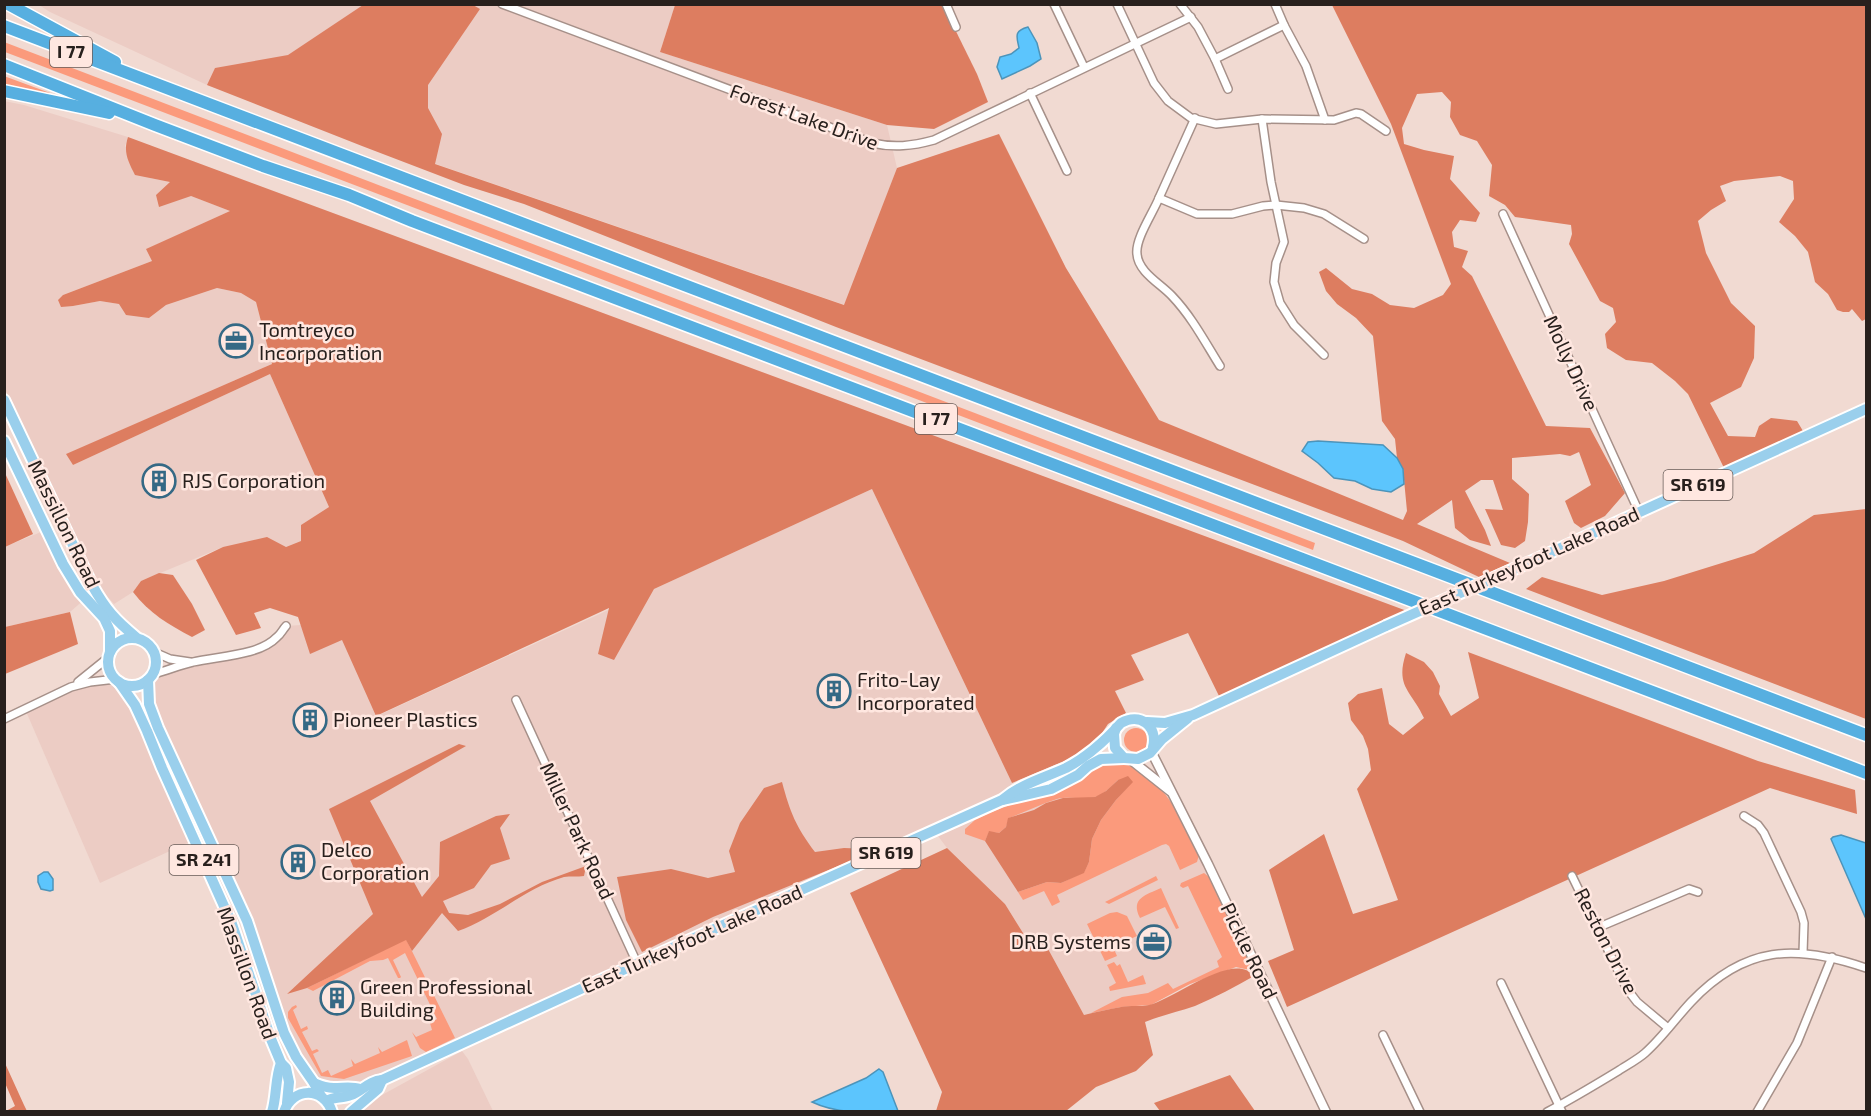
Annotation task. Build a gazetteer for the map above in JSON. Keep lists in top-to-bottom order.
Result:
{
  "streets": {
    "highway": ["I 77"],
    "main road": [
      "SR 619",
      "Massillon Road",
      "East Turkeyfoot Lake Road",
      "SR 241"
    ],
    "street": [
      "Forest Lake Drive",
      "Molly Drive",
      "Miller Park Road",
      "Reston Drive",
      "Pickle Road"
    ]
  },
  "crossings": [
    ["Molly Drive", "East Turkeyfoot Lake Road"],
    ["Massillon Road", "East Turkeyfoot Lake Road"],
    ["Massillon Road", "SR 241"],
    ["East Turkeyfoot Lake Road", "Miller Park Road"],
    ["East Turkeyfoot Lake Road", "Pickle Road"]
  ],
  "places": {
    "office": ["Tomtreyco Incorporation", "DRB Systems"],
    "building": [
      "RJS Corporation",
      "Frito-Lay Incorporated",
      "Pioneer Plastics",
      "Delco Corporation",
      "Green Professional Building"
    ]
  }
}
